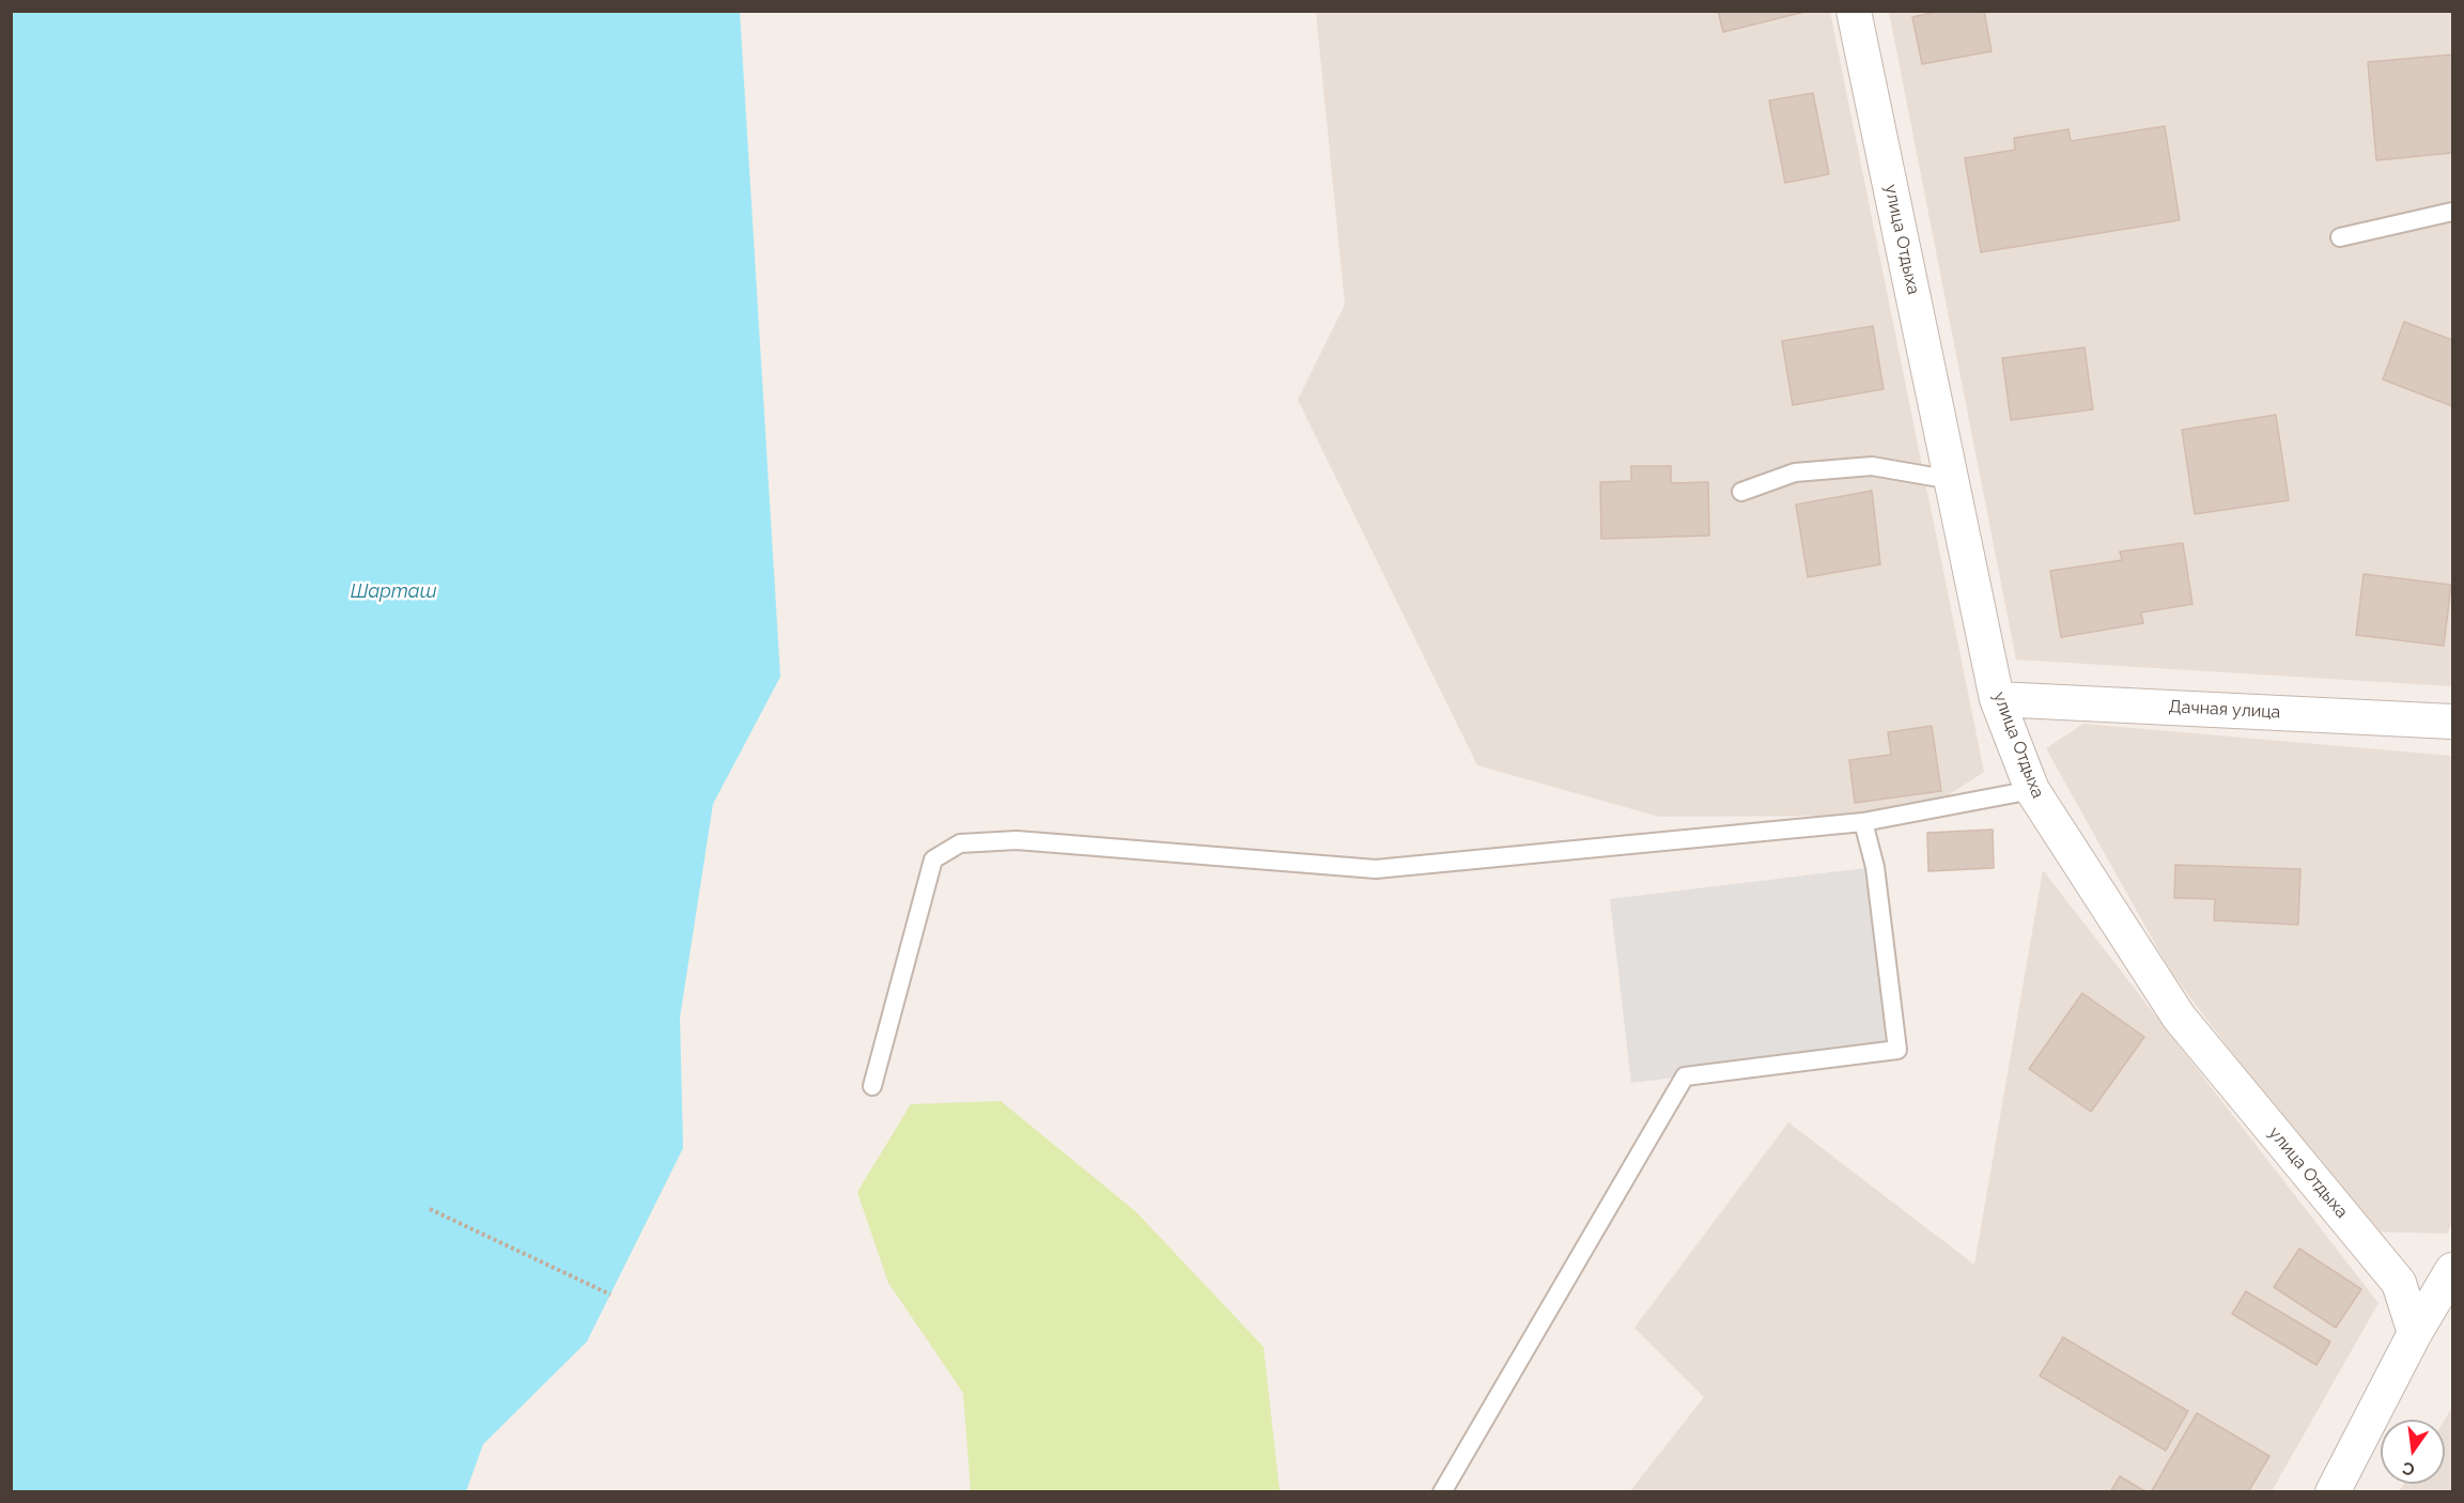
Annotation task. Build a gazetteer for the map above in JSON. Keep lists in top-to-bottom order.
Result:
{
  "streets": {
    "street": ["улица Отдыха", "Дачная улица"]
  },
  "crossings": [
    ["улица Отдыха", "Дачная улица"]
  ],
  "water": ["Шарташ"],
  "north": "bottom"
}
